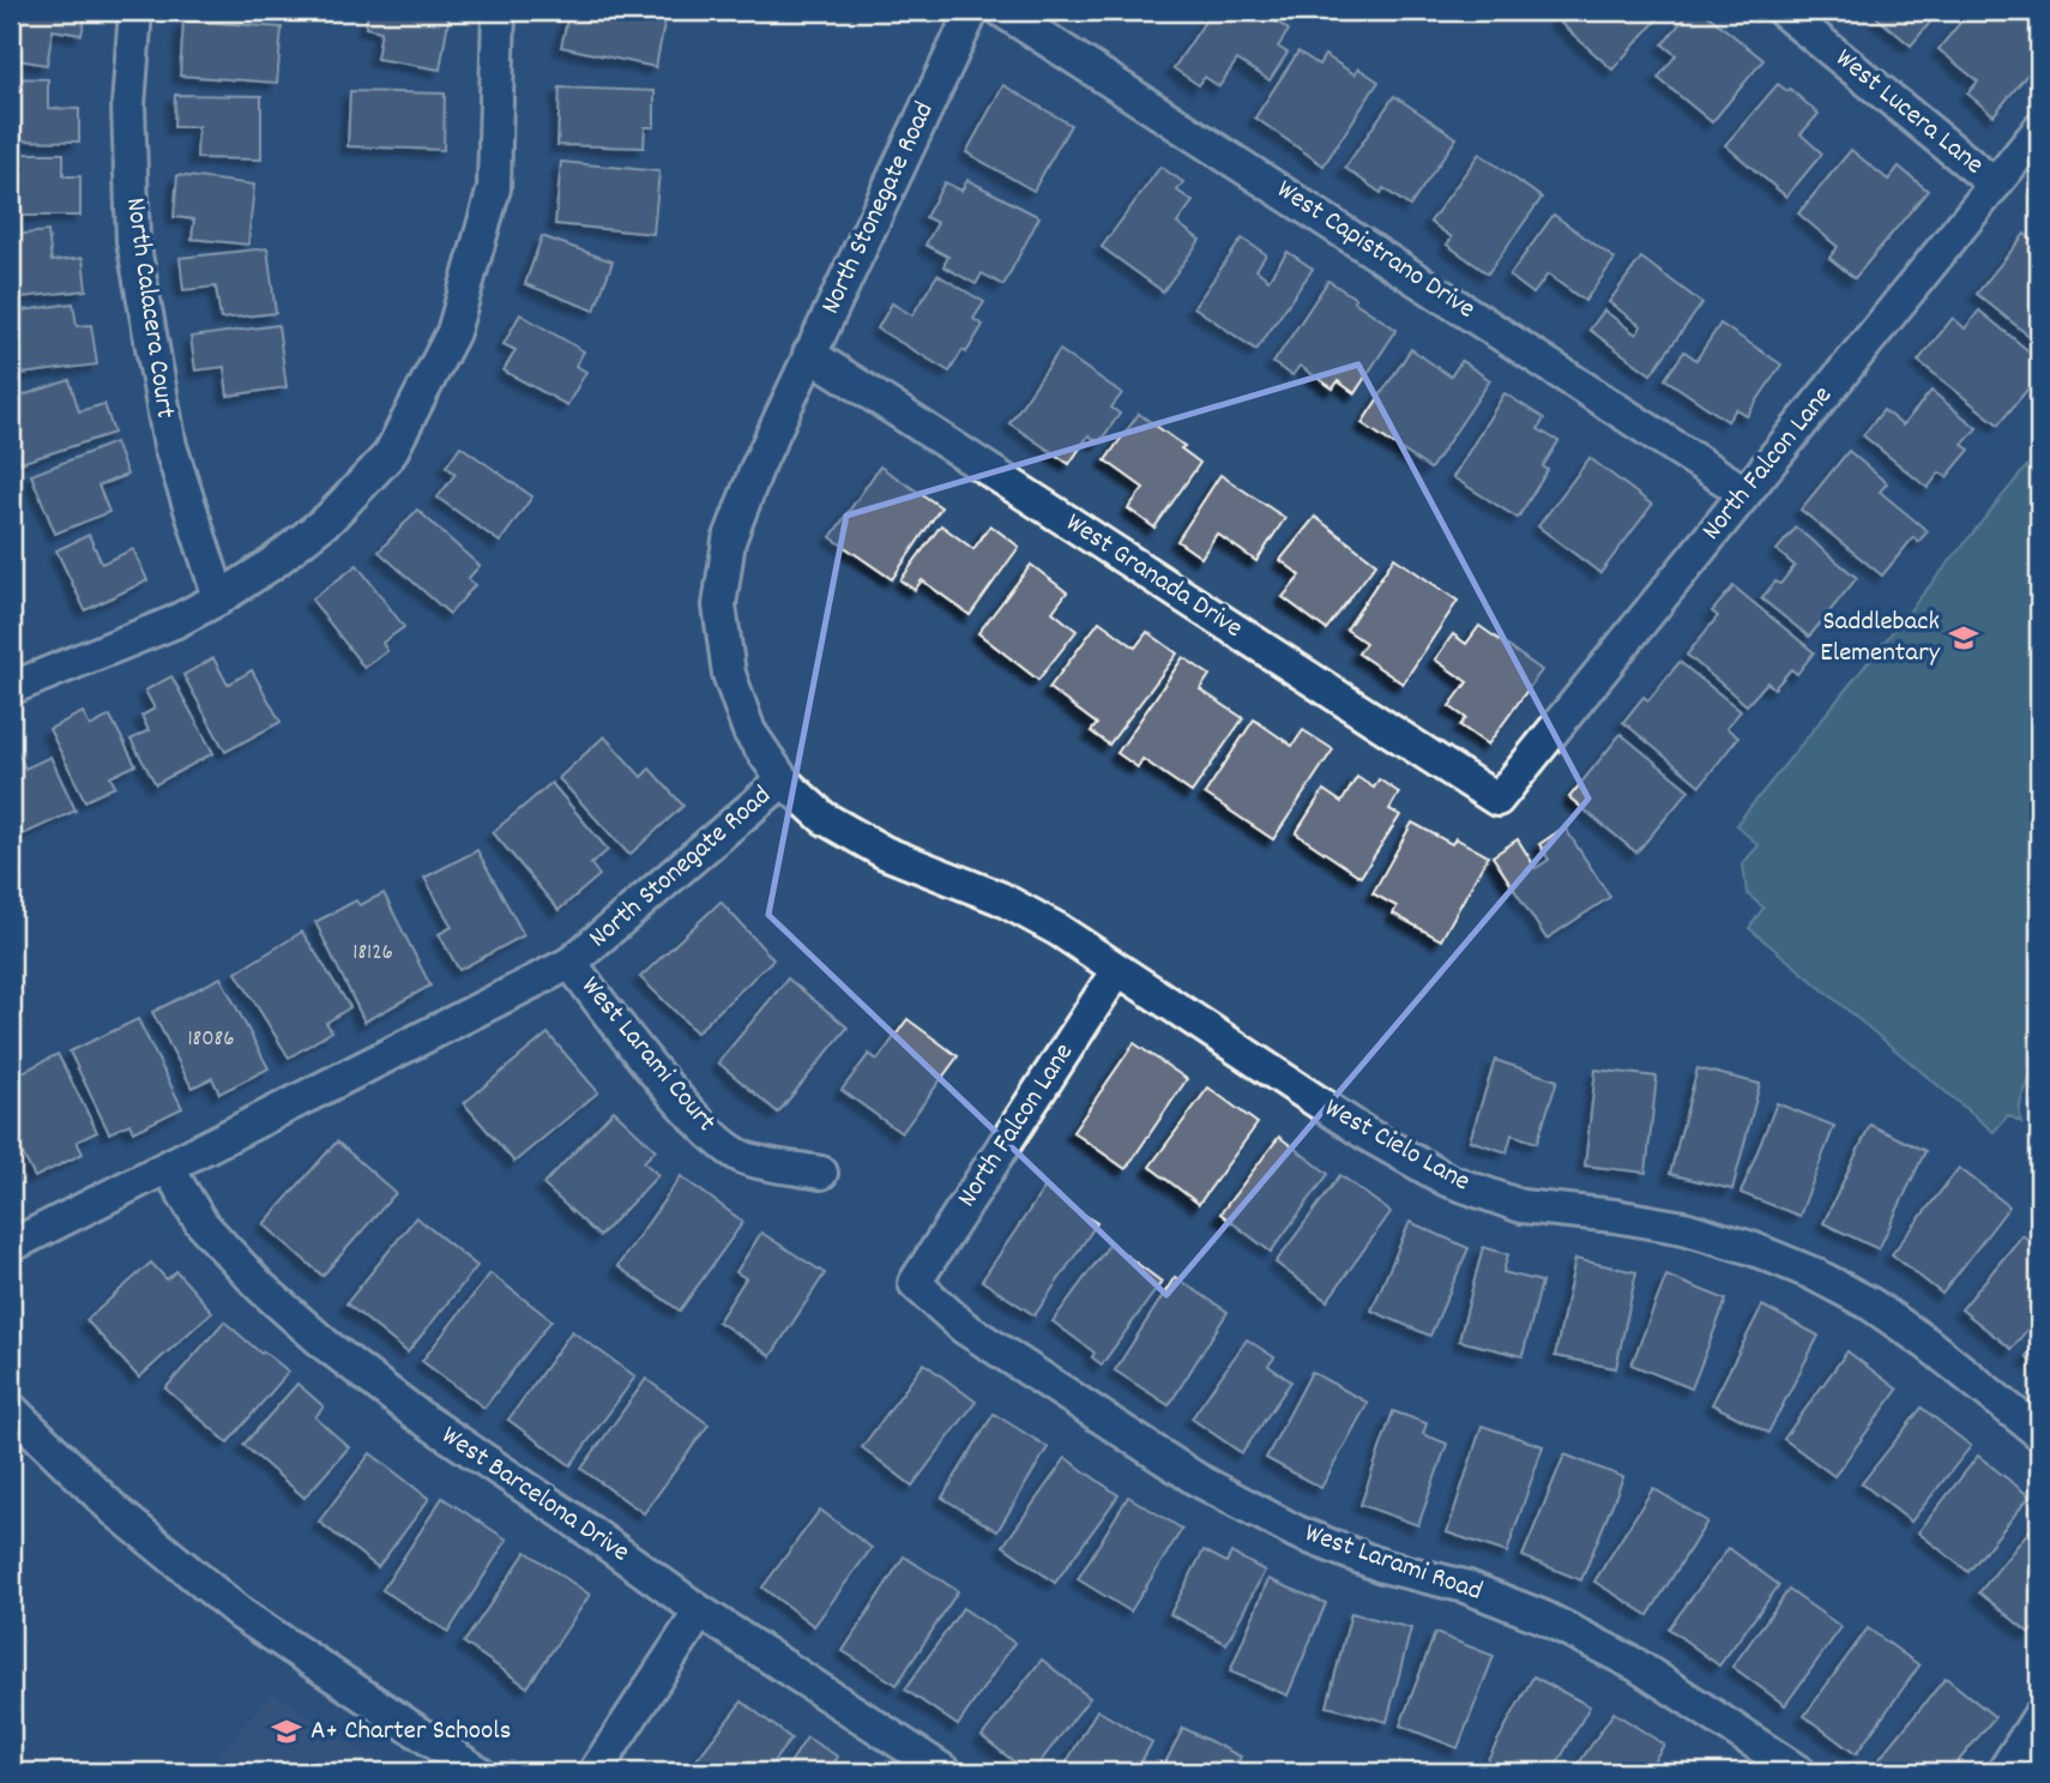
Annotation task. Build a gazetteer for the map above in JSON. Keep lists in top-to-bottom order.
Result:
{
  "streets": {
    "street": [
      "West Lucera Lane",
      "North Stonegate Road",
      "West Capistrano Drive",
      "North Calacera Court",
      "North Falcon Lane",
      "West Granada Drive",
      "West Larami Court",
      "West Cielo Lane",
      "West Barcelona Drive",
      "West Larami Road"
    ]
  },
  "crossings": [
    ["West Lucera Lane", "North Falcon Lane"],
    ["North Stonegate Road", "West Granada Drive"],
    ["North Stonegate Road", "West Larami Court"],
    ["North Stonegate Road", "West Cielo Lane"],
    ["North Stonegate Road", "West Barcelona Drive"],
    ["West Capistrano Drive", "North Falcon Lane"],
    ["North Falcon Lane", "West Granada Drive"],
    ["North Falcon Lane", "West Cielo Lane"],
    ["North Falcon Lane", "West Larami Road"]
  ],
  "places": {
    "school or university": ["Saddleback Elementary", "A+ Charter Schools"]
  },
  "house_numbers": ["18126", "18086"]
}
